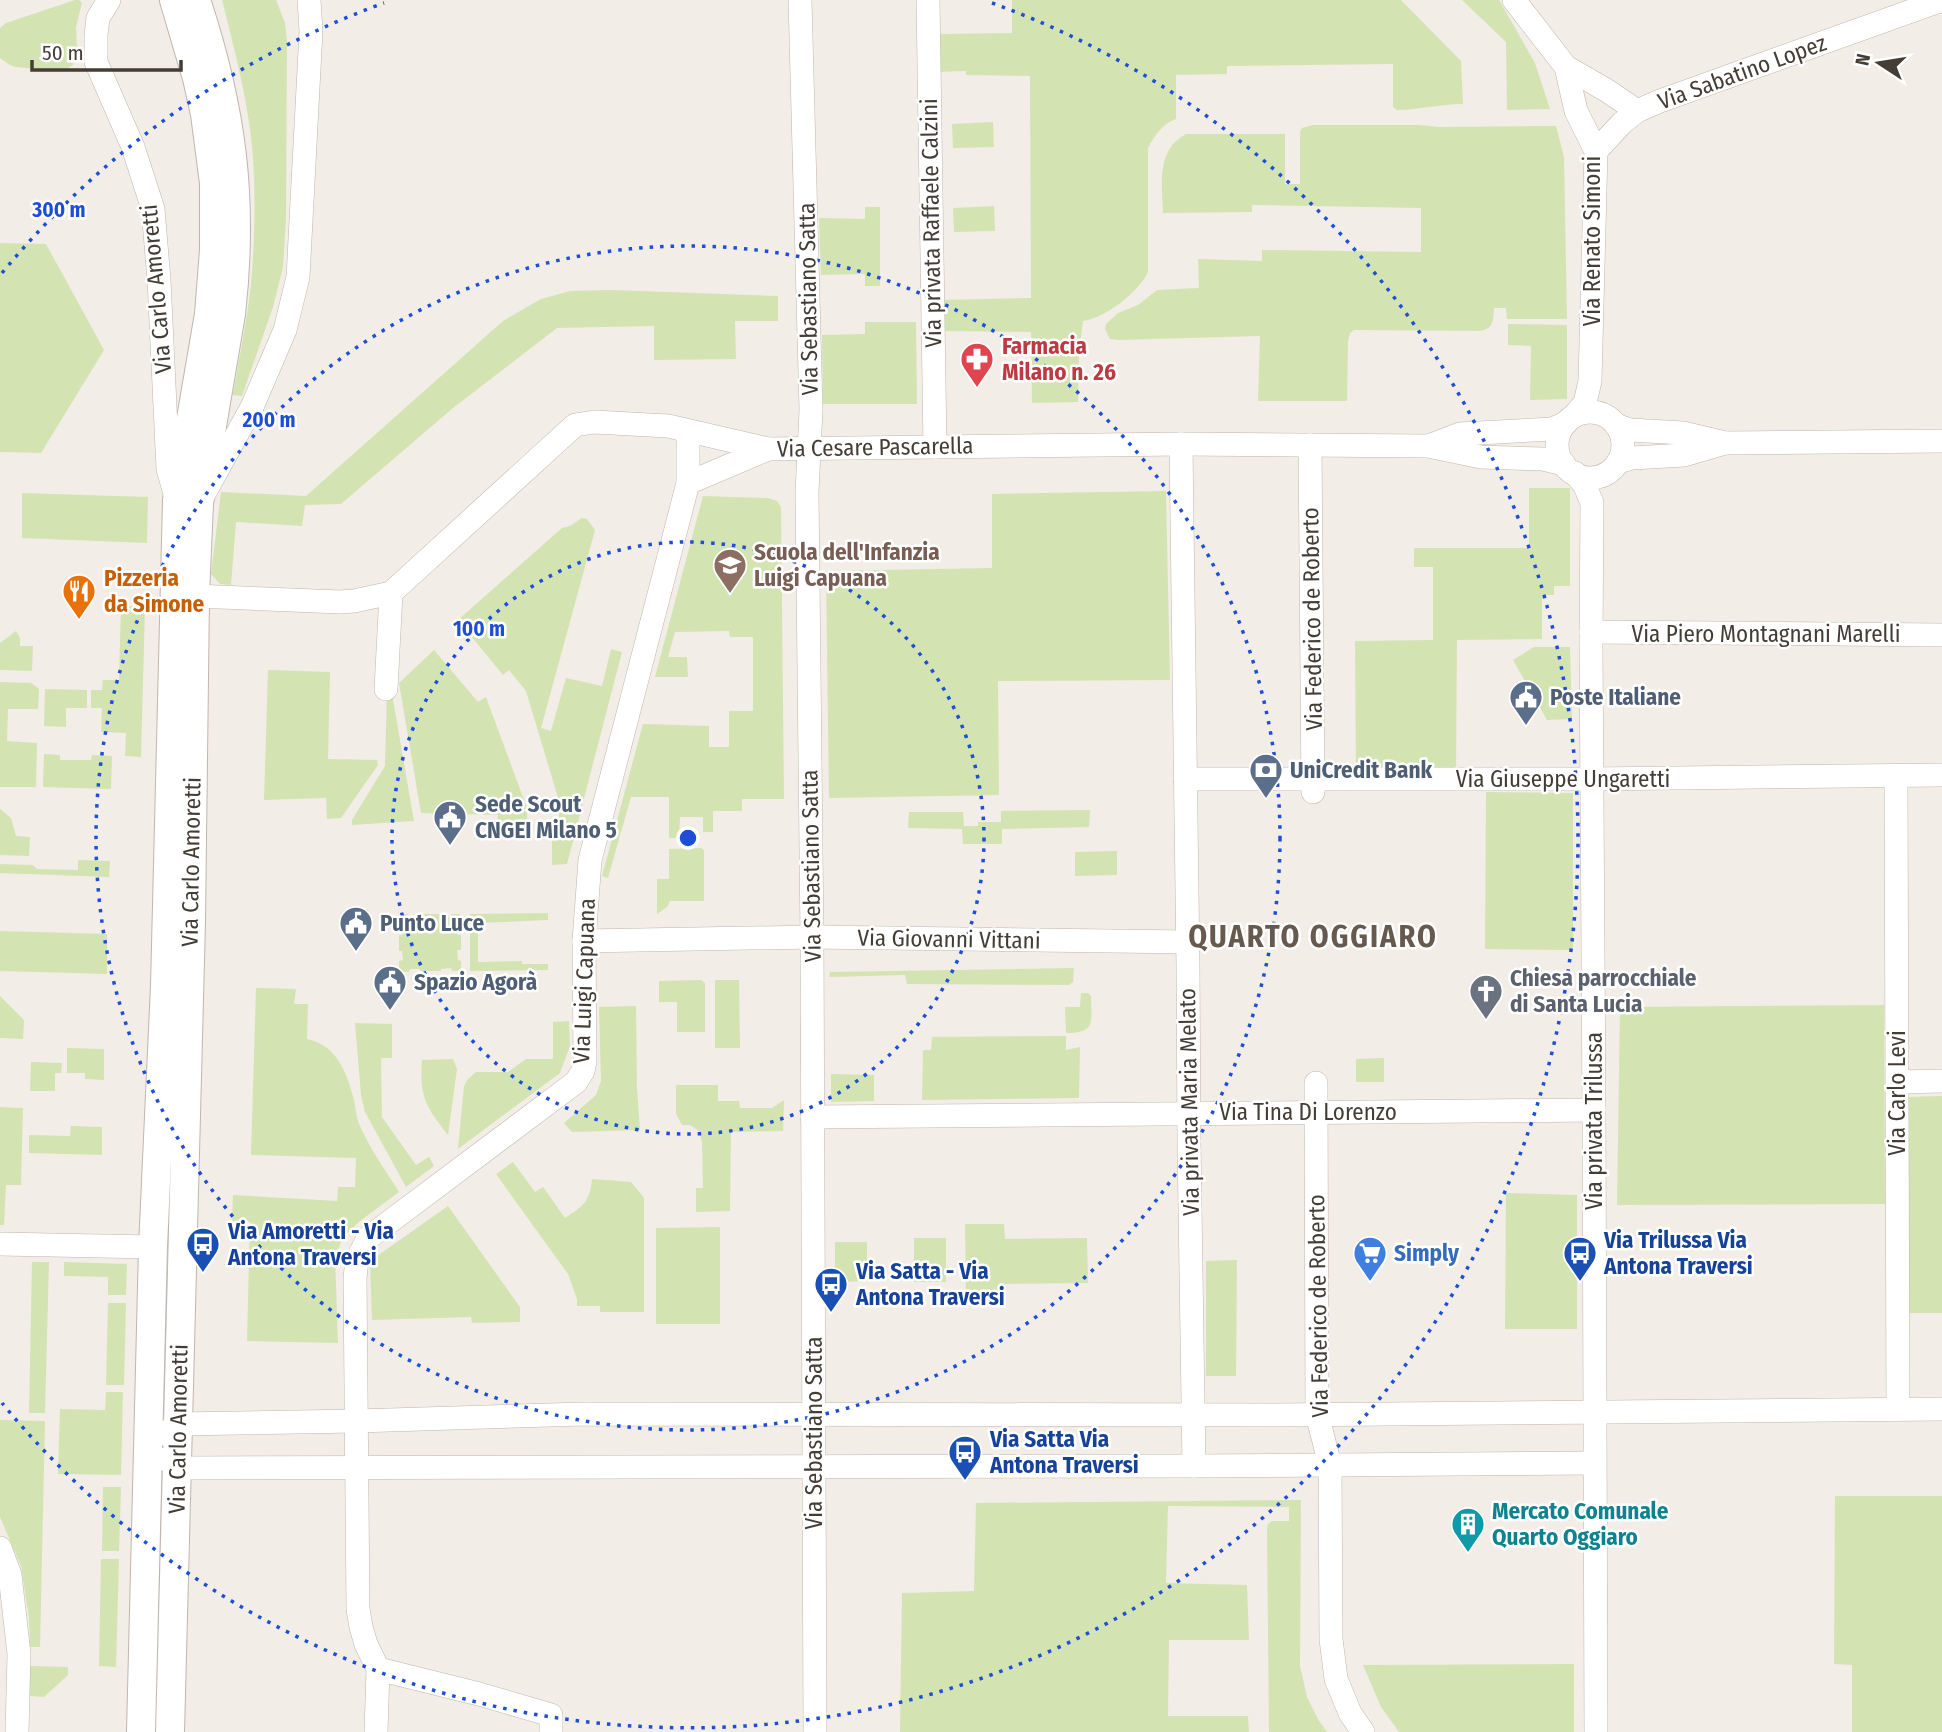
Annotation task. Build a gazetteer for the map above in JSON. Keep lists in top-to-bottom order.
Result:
{
  "streets": {
    "street": [
      "Via Sabatino Lopez",
      "Via privata Raffaele Calzini",
      "Via Renato Simoni",
      "Via Carlo Amoretti",
      "Via Sebastiano Satta",
      "Via Cesare Pascarella",
      "Via Federico de Roberto",
      "Via Piero Montagnani Marelli",
      "Via Giuseppe Ungaretti",
      "Via Giovanni Vittani",
      "Via Luigi Capuana",
      "Via Carlo Levi",
      "Via privata Maria Melato",
      "Via Tina Di Lorenzo",
      "Via privata Trilussa"
    ]
  },
  "crossings": [
    ["Via Sabatino Lopez", "Via Renato Simoni"],
    ["Via privata Raffaele Calzini", "Via Cesare Pascarella"],
    ["Via Renato Simoni", "Via privata Trilussa"],
    ["Via Sebastiano Satta", "Via Cesare Pascarella"],
    ["Via Sebastiano Satta", "Via Giovanni Vittani"],
    ["Via Sebastiano Satta", "Via Tina Di Lorenzo"],
    ["Via Cesare Pascarella", "Via Federico de Roberto"],
    ["Via Cesare Pascarella", "Via Luigi Capuana"],
    ["Via Cesare Pascarella", "Via privata Maria Melato"],
    ["Via Federico de Roberto", "Via Giuseppe Ungaretti"],
    ["Via Federico de Roberto", "Via Tina Di Lorenzo"],
    ["Via Piero Montagnani Marelli", "Via privata Trilussa"],
    ["Via Giuseppe Ungaretti", "Via Carlo Levi"],
    ["Via Giuseppe Ungaretti", "Via privata Maria Melato"],
    ["Via Giuseppe Ungaretti", "Via privata Trilussa"],
    ["Via Giovanni Vittani", "Via Luigi Capuana"],
    ["Via Giovanni Vittani", "Via privata Maria Melato"],
    ["Via privata Maria Melato", "Via Tina Di Lorenzo"],
    ["Via Tina Di Lorenzo", "Via privata Trilussa"]
  ],
  "districts": ["QUARTO OGGIARO"],
  "places": {
    "pharmacy": ["Farmacia Milano n. 26"],
    "school or university": ["Scuola dell'Infanzia Luigi Capuana"],
    "restaurant": ["Pizzeria da Simone"],
    "public building": [
      "Poste Italiane",
      "Sede Scout CNGEI Milano 5",
      "Punto Luce",
      "Spazio Agorà"
    ],
    "bank": ["UniCredit Bank"],
    "church": ["Chiesa parrocchiale di Santa Lucia"],
    "bus stop": [
      "Via Amoretti - Via Antona Traversi",
      "Via Trilussa Via Antona Traversi",
      "Via Satta - Via Antona Traversi",
      "Via Satta Via Antona Traversi"
    ],
    "supermarket": ["Simply"],
    "building": ["Mercato Comunale Quarto Oggiaro"]
  },
  "scale_bar": "50 m",
  "north": "left",
  "rings": ["300 m", "200 m", "100 m"]
}
